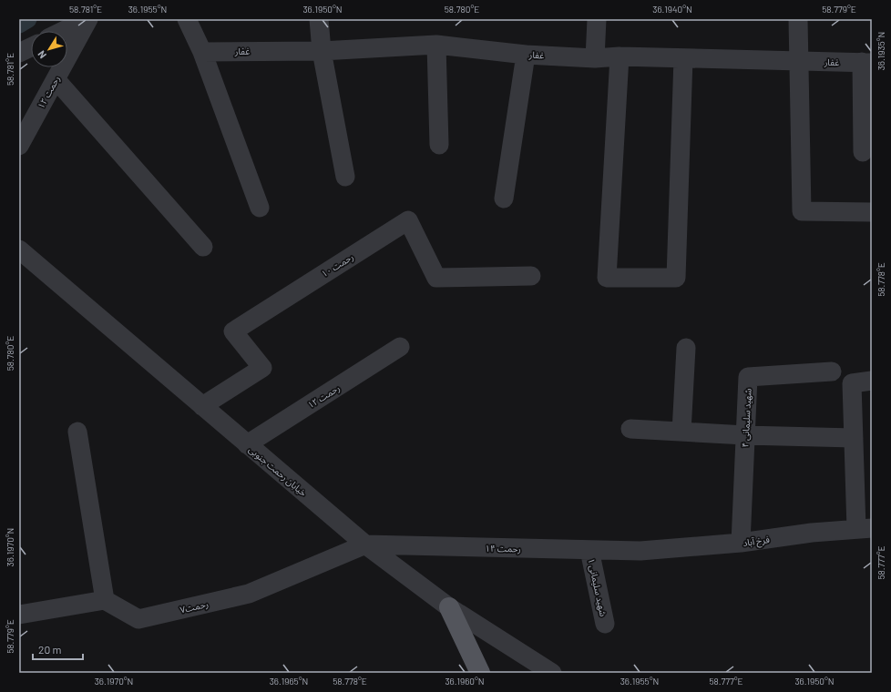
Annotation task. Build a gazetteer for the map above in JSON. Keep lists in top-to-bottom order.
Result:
{
  "streets": {
    "street": [
      "غفار",
      "رحمت ۱۲",
      "رحمت ۱۰",
      "شهید سلیمانی ۴",
      "خیابان رحمت جنوبی",
      "فرخ آباد",
      "رحمت ۱۴",
      "شهید سلیمانی ۱",
      "رحمت۷"
    ]
  },
  "crossings": [
    ["رحمت ۱۲", "خیابان رحمت جنوبی"],
    ["رحمت ۱۰", "خیابان رحمت جنوبی"],
    ["شهید سلیمانی ۴", "فرخ آباد"],
    ["خیابان رحمت جنوبی", "رحمت ۱۴"],
    ["خیابان رحمت جنوبی", "رحمت۷"],
    ["فرخ آباد", "رحمت ۱۴"],
    ["رحمت ۱۴", "شهید سلیمانی ۱"],
    ["رحمت ۱۴", "رحمت۷"]
  ],
  "scale_bar": "20 m",
  "north": "bottom left",
  "coordinates": [
    "58.781°E",
    "36.1955°N",
    "36.1950°N",
    "58.780°E",
    "36.1940°N",
    "58.779°E",
    "36.1935°N",
    "58.778°E",
    "36.1970°N",
    "58.777°E",
    "36.1965°N",
    "36.1960°N"
  ]
}
